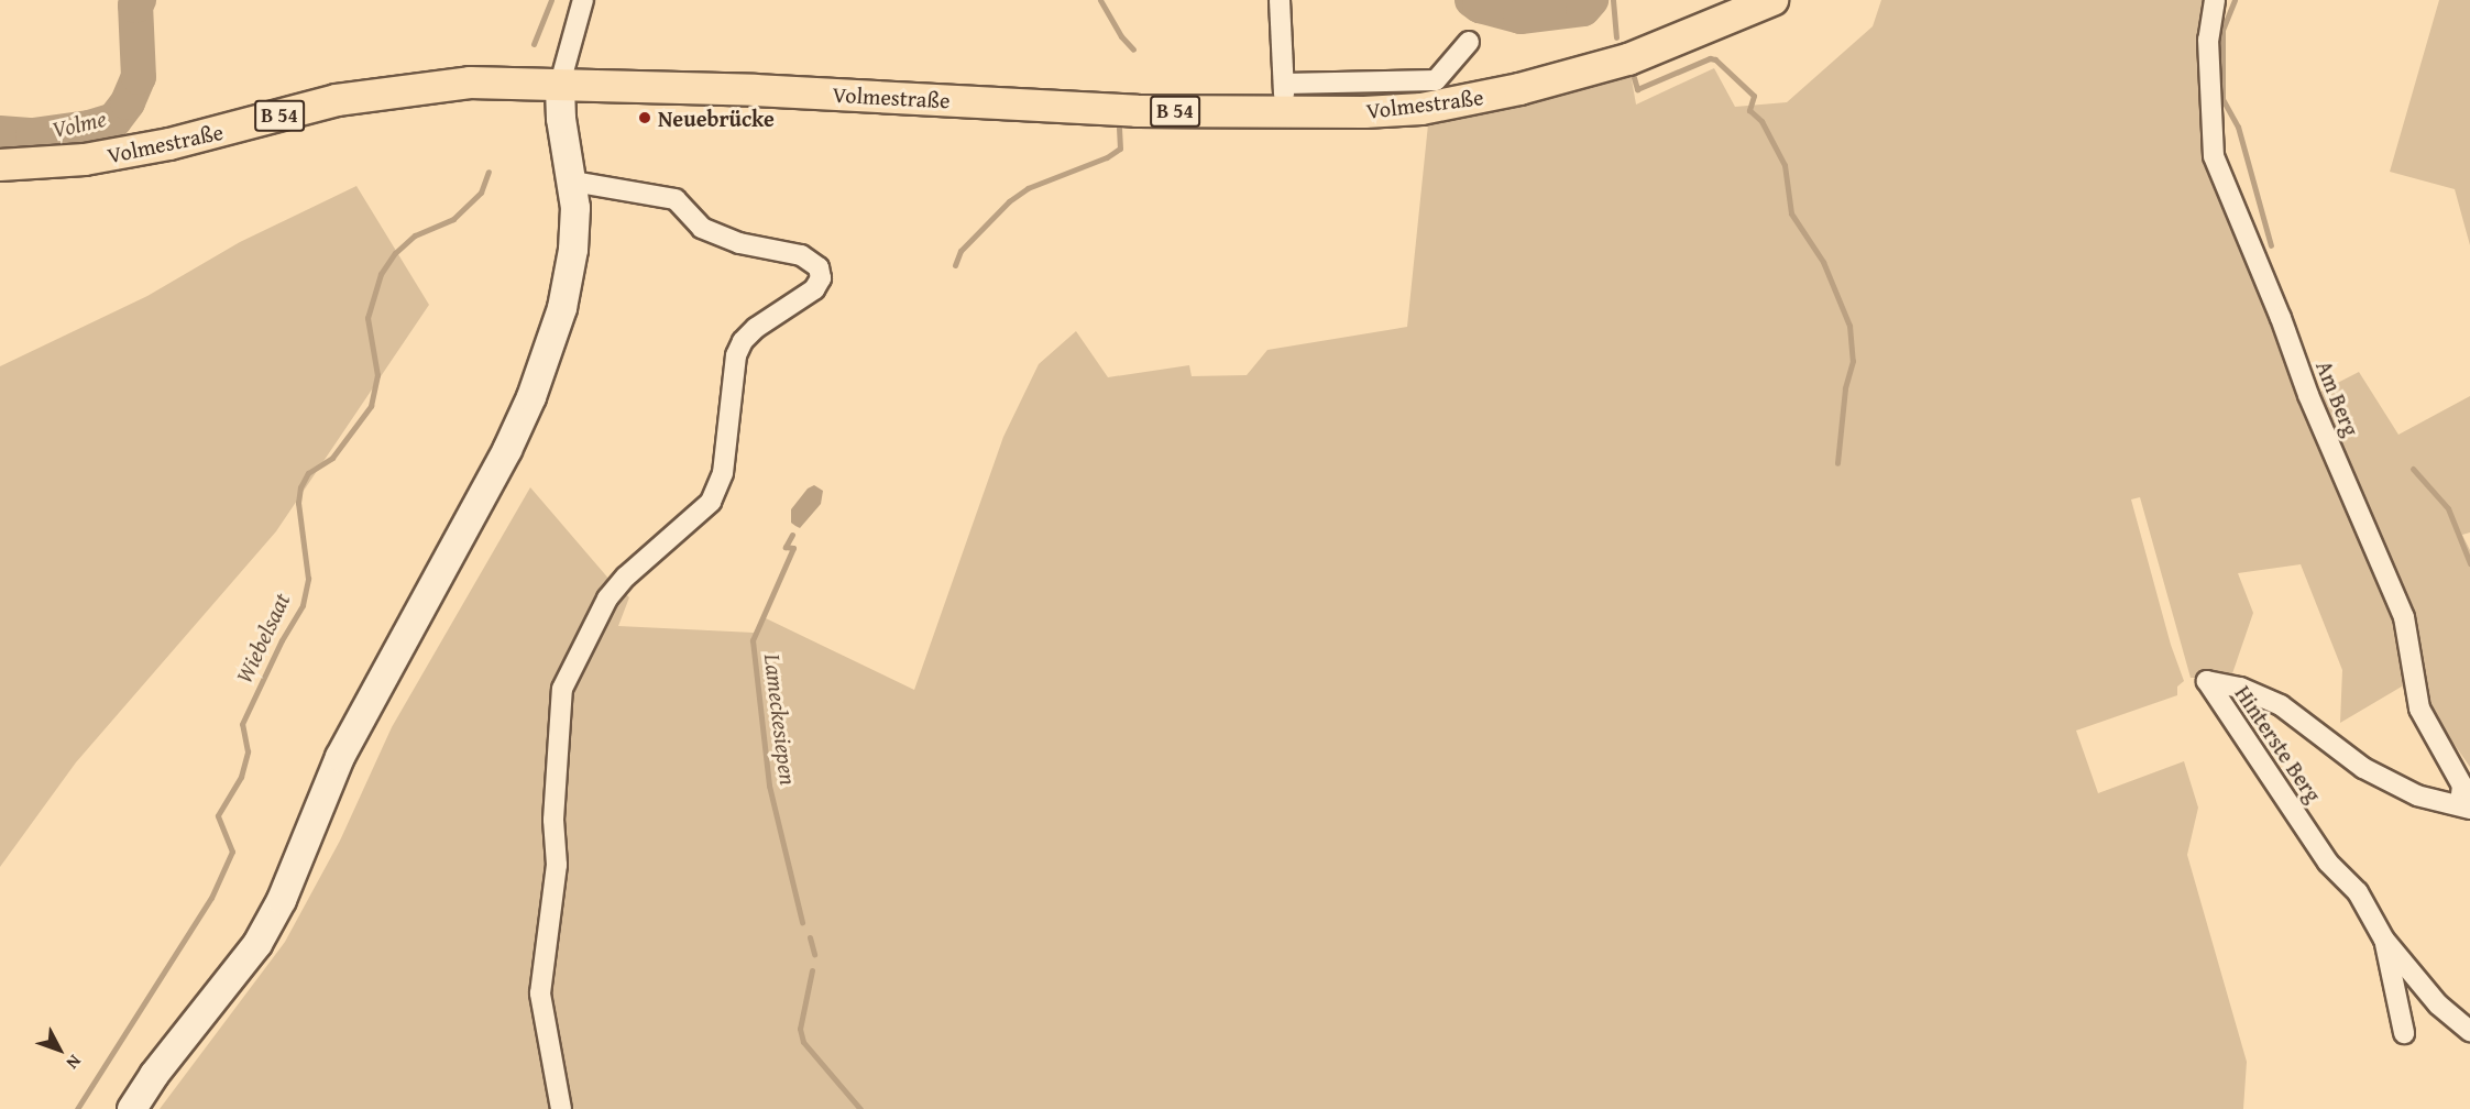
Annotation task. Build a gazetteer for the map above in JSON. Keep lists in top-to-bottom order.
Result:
{
  "streets": {
    "main road": ["Volmestraße", "B 54"],
    "street": ["Am Berg", "Hinterste Berg"]
  },
  "crossings": [
    ["Am Berg", "Hinterste Berg"]
  ],
  "water": ["Volme", "Wiebelsaat", "Lameckesiepen"],
  "places": ["Neuebrücke"],
  "north": "bottom right"
}
